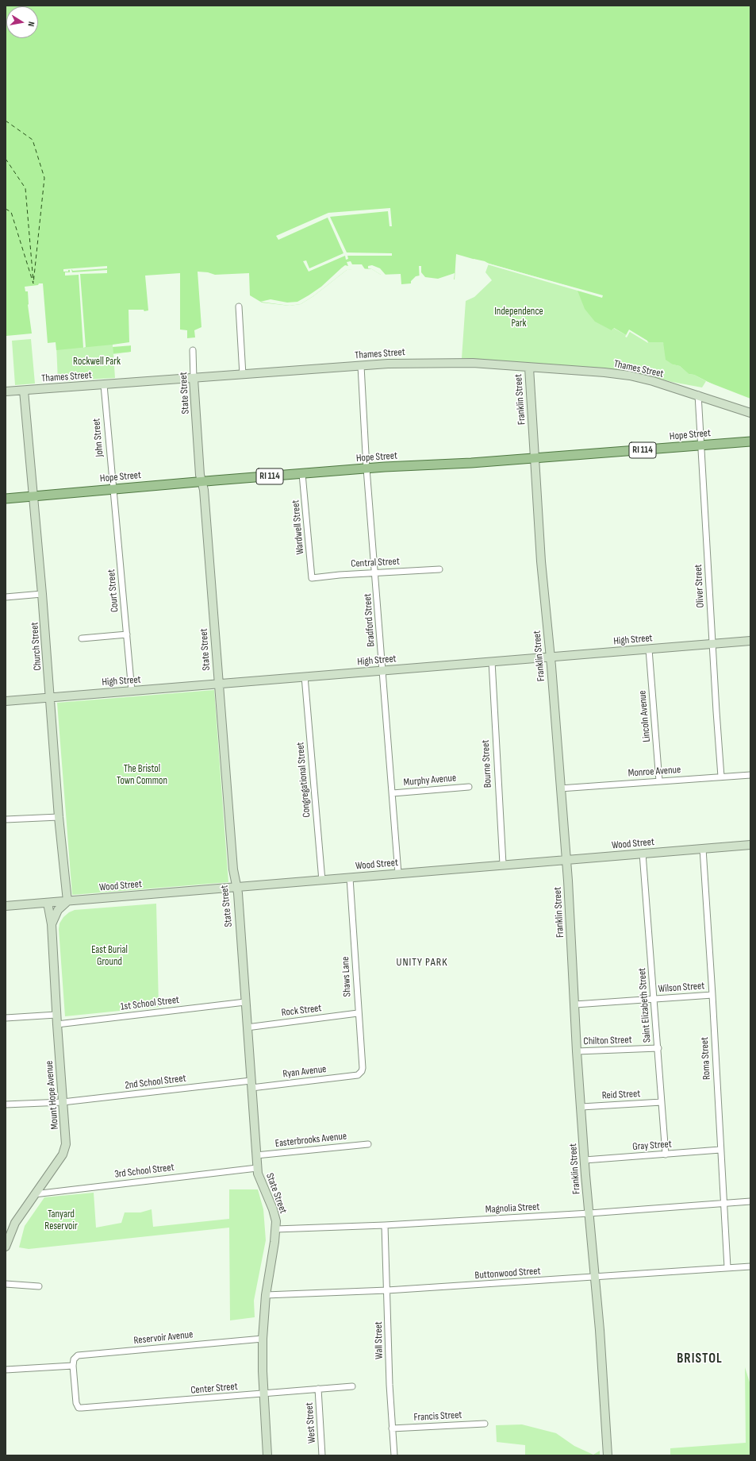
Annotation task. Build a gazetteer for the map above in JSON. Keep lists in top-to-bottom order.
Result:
{
  "streets": {
    "main road": ["Hope Street", "RI 114"],
    "street": [
      "Thames Street",
      "State Street",
      "Franklin Street",
      "John Street",
      "Wardwell Street",
      "Central Street",
      "Oliver Street",
      "Court Street",
      "Bradford Street",
      "High Street",
      "Church Street",
      "Lincoln Avenue",
      "Bourne Street",
      "Monroe Avenue",
      "Congregational Street",
      "Murphy Avenue",
      "Wood Street",
      "Shaws Lane",
      "Wilson Street",
      "1st School Street",
      "Saint Elizabeth Street",
      "Rock Street",
      "Chilton Street",
      "Roma Street",
      "Ryan Avenue",
      "2nd School Street",
      "Mount Hope Avenue",
      "Reid Street",
      "Easterbrooks Avenue",
      "Gray Street",
      "3rd School Street",
      "Magnolia Street",
      "Buttonwood Street",
      "Reservoir Avenue",
      "Wall Street",
      "Center Street",
      "Francis Street",
      "West Street"
    ]
  },
  "crossings": [
    ["Thames Street", "State Street"],
    ["Thames Street", "Franklin Street"],
    ["Thames Street", "John Street"],
    ["Thames Street", "Oliver Street"],
    ["Thames Street", "Bradford Street"],
    ["Thames Street", "Church Street"],
    ["State Street", "Hope Street"],
    ["State Street", "High Street"],
    ["State Street", "Wood Street"],
    ["State Street", "1st School Street"],
    ["State Street", "Rock Street"],
    ["State Street", "Ryan Avenue"],
    ["State Street", "2nd School Street"],
    ["State Street", "Easterbrooks Avenue"],
    ["State Street", "3rd School Street"],
    ["State Street", "Magnolia Street"],
    ["State Street", "Buttonwood Street"],
    ["State Street", "Reservoir Avenue"],
    ["State Street", "Center Street"],
    ["Franklin Street", "Hope Street"],
    ["Franklin Street", "High Street"],
    ["Franklin Street", "Monroe Avenue"],
    ["Franklin Street", "Wood Street"],
    ["Franklin Street", "Wilson Street"],
    ["Franklin Street", "Chilton Street"],
    ["Franklin Street", "Reid Street"],
    ["Franklin Street", "Gray Street"],
    ["Franklin Street", "Magnolia Street"],
    ["Franklin Street", "Buttonwood Street"],
    ["Hope Street", "John Street"],
    ["Hope Street", "Wardwell Street"],
    ["Hope Street", "Oliver Street"],
    ["Hope Street", "Court Street"],
    ["Hope Street", "Bradford Street"],
    ["Hope Street", "Church Street"],
    ["John Street", "Court Street"],
    ["Wardwell Street", "Central Street"],
    ["Central Street", "Bradford Street"],
    ["Oliver Street", "High Street"],
    ["Oliver Street", "Monroe Avenue"],
    ["Court Street", "High Street"],
    ["Bradford Street", "High Street"],
    ["Bradford Street", "Murphy Avenue"],
    ["Bradford Street", "Wood Street"],
    ["High Street", "Church Street"],
    ["High Street", "Lincoln Avenue"],
    ["High Street", "Bourne Street"],
    ["High Street", "Congregational Street"],
    ["Church Street", "Wood Street"],
    ["Church Street", "Mount Hope Avenue"],
    ["Lincoln Avenue", "Monroe Avenue"],
    ["Bourne Street", "Wood Street"],
    ["Congregational Street", "Wood Street"],
    ["Wood Street", "Shaws Lane"],
    ["Wood Street", "Saint Elizabeth Street"],
    ["Wood Street", "Roma Street"],
    ["Wood Street", "Mount Hope Avenue"],
    ["Shaws Lane", "Rock Street"],
    ["Shaws Lane", "Ryan Avenue"],
    ["Wilson Street", "Saint Elizabeth Street"],
    ["Wilson Street", "Roma Street"],
    ["1st School Street", "Mount Hope Avenue"],
    ["Saint Elizabeth Street", "Chilton Street"],
    ["Saint Elizabeth Street", "Reid Street"],
    ["Saint Elizabeth Street", "Gray Street"],
    ["Roma Street", "Gray Street"],
    ["Roma Street", "Magnolia Street"],
    ["Roma Street", "Buttonwood Street"],
    ["Ryan Avenue", "2nd School Street"],
    ["2nd School Street", "Mount Hope Avenue"],
    ["Mount Hope Avenue", "3rd School Street"],
    ["Magnolia Street", "Wall Street"],
    ["Buttonwood Street", "Wall Street"],
    ["Reservoir Avenue", "Center Street"],
    ["Wall Street", "Francis Street"],
    ["Center Street", "West Street"]
  ],
  "districts": ["UNITY PARK", "BRISTOL"],
  "parks": [
    "Independence Park",
    "Rockwell Park",
    "The Bristol Town Common",
    "East Burial Ground",
    "Tanyard Reservoir"
  ],
  "north": "right"
}
